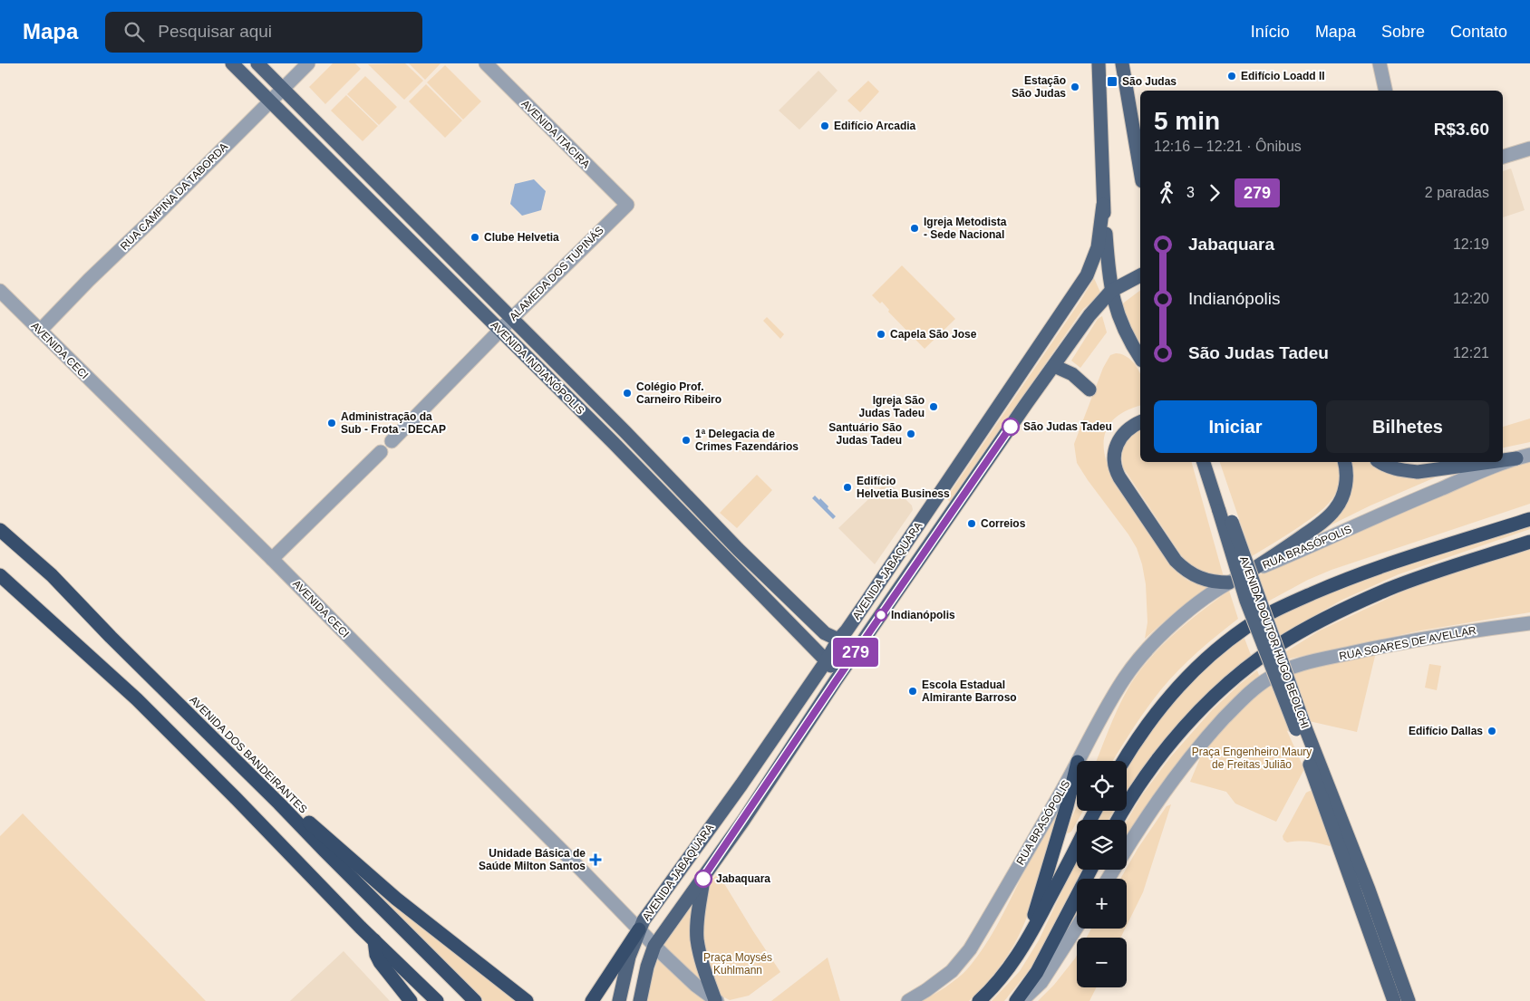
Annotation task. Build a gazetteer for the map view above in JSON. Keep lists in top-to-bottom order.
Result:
{
  "streets": {
    "highway": ["AVENIDA DOS BANDEIRANTES"],
    "main road": ["AVENIDA INDIANÓPOLIS", "AVENIDA JABAQUARA", "AVENIDA DOUTOR HUGO BEOLCHI"],
    "street": [
      "AVENIDA ITACIRA",
      "RUA CAMPINA DA TABORDA",
      "ALAMEDA DOS TUPINÁS",
      "AVENIDA CECI",
      "RUA BRASÓPOLIS",
      "RUA SOARES DE AVELLAR"
    ]
  },
  "crossings": [
    ["AVENIDA ITACIRA", "ALAMEDA DOS TUPINÁS"],
    ["RUA CAMPINA DA TABORDA", "AVENIDA CECI"],
    ["RUA CAMPINA DA TABORDA", "AVENIDA INDIANÓPOLIS"],
    ["ALAMEDA DOS TUPINÁS", "AVENIDA CECI"],
    ["ALAMEDA DOS TUPINÁS", "AVENIDA INDIANÓPOLIS"],
    ["AVENIDA CECI", "AVENIDA JABAQUARA"],
    ["AVENIDA INDIANÓPOLIS", "AVENIDA JABAQUARA"]
  ],
  "parks": ["Praça Engenheiro Maury de Freitas Julião", "Praça Moysés Kuhlmann"],
  "places": {
    "other": [
      "Edifício Loadd II",
      "Estação São Judas",
      "Edifício Arcadia",
      "Igreja Metodista - Sede Nacional",
      "Clube Helvetia",
      "Capela São Jose",
      "Colégio Prof. Carneiro Ribeiro",
      "Igreja São Judas Tadeu",
      "Administração da Sub - Frota - DECAP",
      "São Judas Tadeu",
      "Santuário São Judas Tadeu",
      "1ª Delegacia de Crimes Fazendários",
      "Edifício Helvetia Business",
      "Correios",
      "Indianópolis",
      "Escola Estadual Almirante Barroso",
      "Edifício Dallas",
      "Jabaquara"
    ],
    "transit": ["São Judas"],
    "health": ["Unidade Básica de Saúde Milton Santos"]
  },
  "lines": ["bus line 279"],
  "page": {
    "header": "Mapa",
    "search": "Pesquisar aqui",
    "nav": [
      "Início",
      "Mapa",
      "Sobre",
      "Contato"
    ],
    "on_map": "279",
    "heading": ["5 min", "12:16 – 12:21 · Ônibus", "R$3.60"],
    "legs": ["3", "279", "2 paradas"],
    "list": [
      {
        "name": "Jabaquara",
        "value": "12:19"
      },
      {
        "name": "Indianópolis",
        "value": "12:20"
      },
      {
        "name": "São Judas Tadeu",
        "value": "12:21"
      }
    ],
    "buttons": ["Iniciar", "Bilhetes"],
    "map_buttons": ["+", "−"]
  }
}
